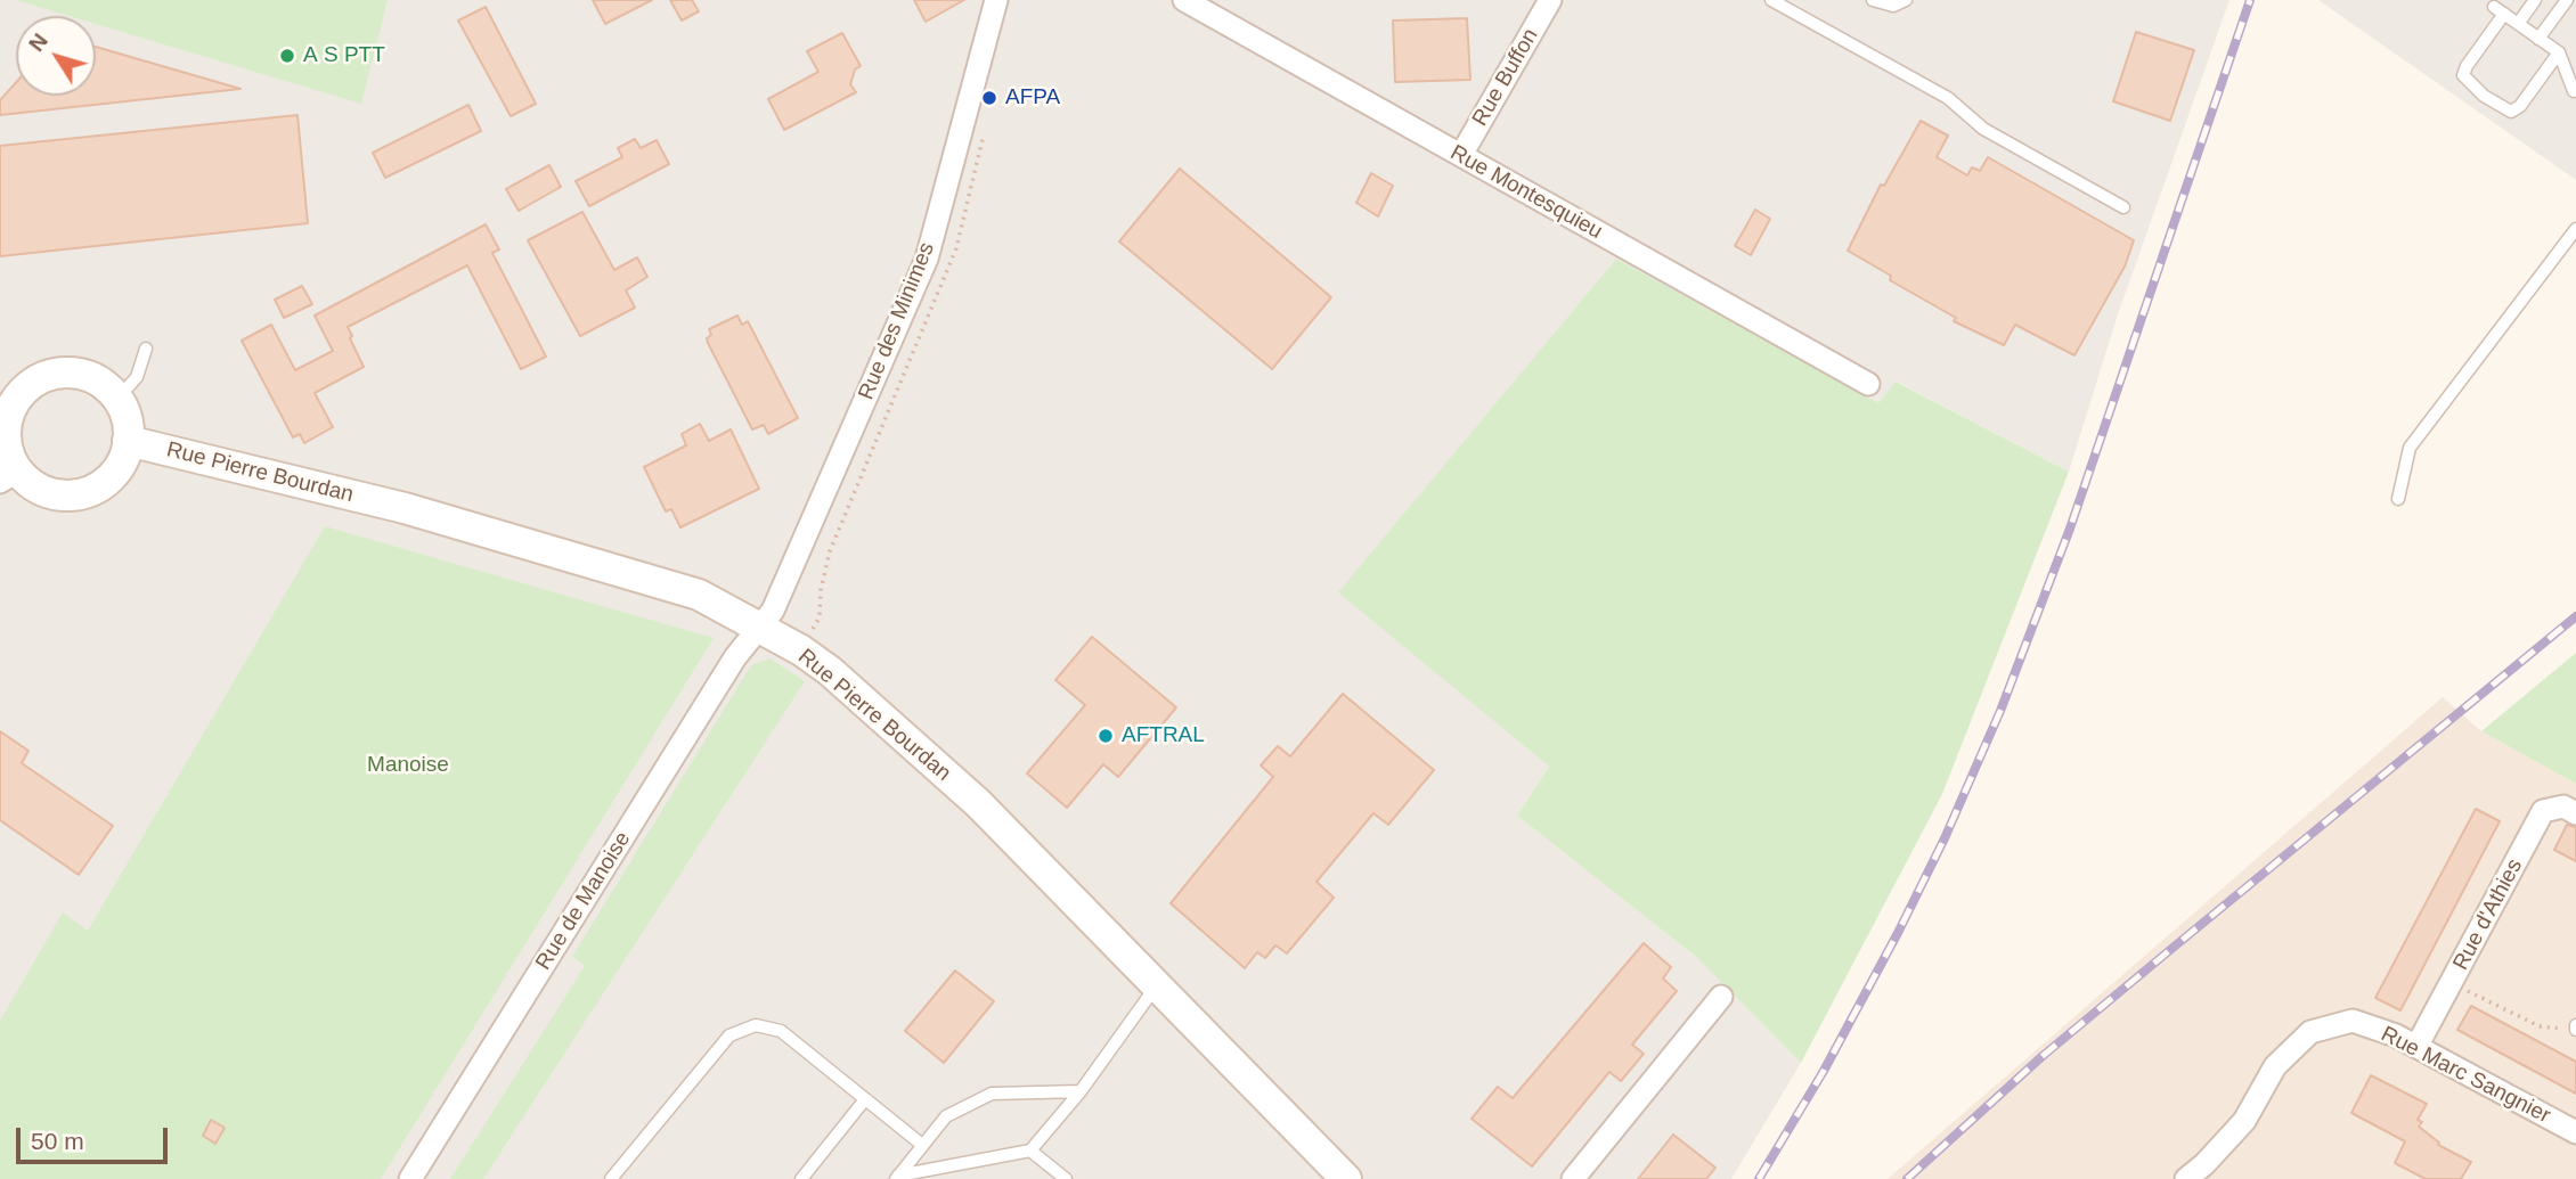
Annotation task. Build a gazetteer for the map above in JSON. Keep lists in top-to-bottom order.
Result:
{
  "streets": {
    "street": [
      "Rue Buffon",
      "Rue Montesquieu",
      "Rue des Minimes",
      "Rue Pierre Bourdan",
      "Rue de Manoise",
      "Rue d'Athies",
      "Rue Marc Sangnier"
    ]
  },
  "crossings": [
    ["Rue Buffon", "Rue Montesquieu"],
    ["Rue des Minimes", "Rue Pierre Bourdan"],
    ["Rue des Minimes", "Rue de Manoise"],
    ["Rue Pierre Bourdan", "Rue de Manoise"],
    ["Rue d'Athies", "Rue Marc Sangnier"]
  ],
  "parks": ["Manoise"],
  "places": ["A S PTT", "AFPA", "AFTRAL"],
  "scale_bar": "50 m",
  "north": "top left"
}
